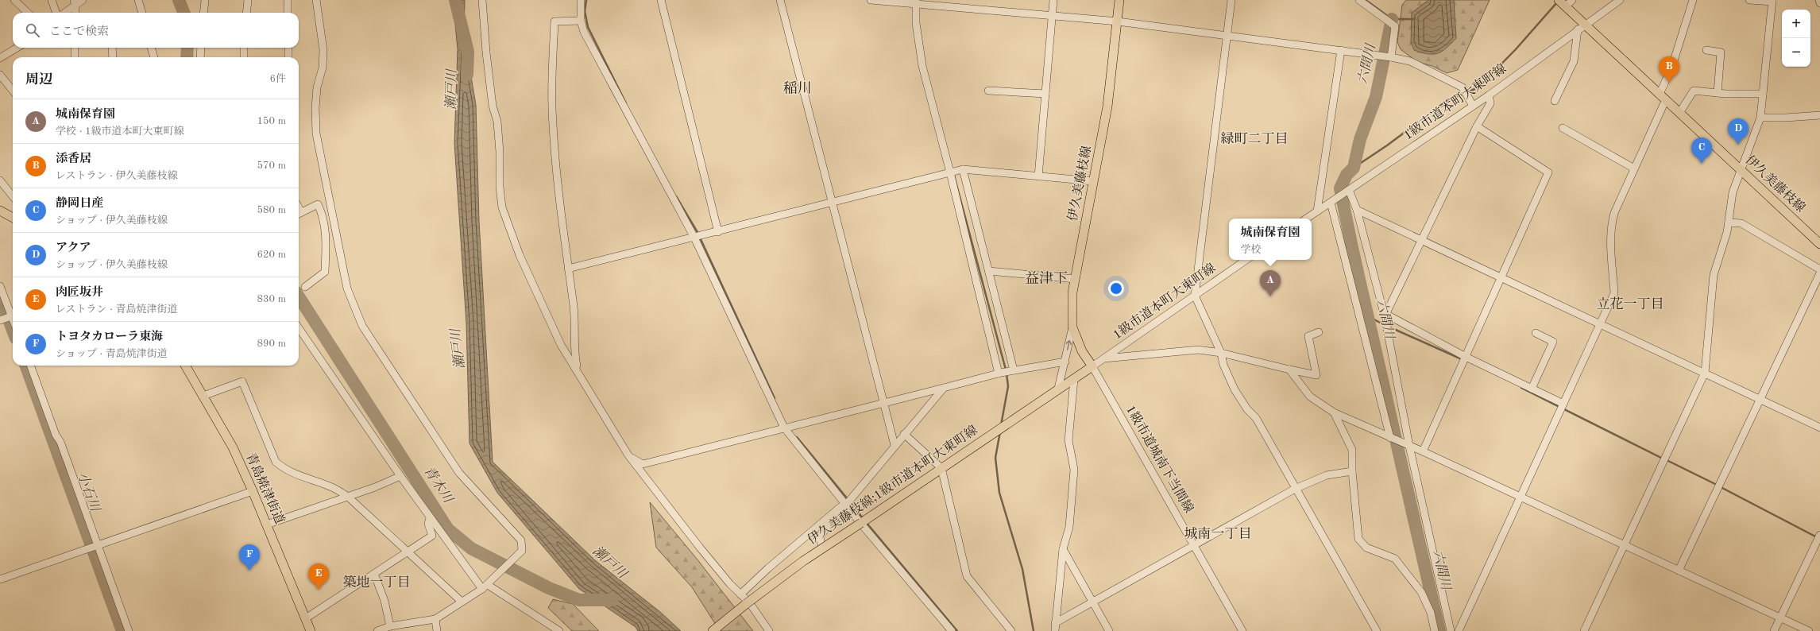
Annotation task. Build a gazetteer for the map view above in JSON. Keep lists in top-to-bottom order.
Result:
{
  "streets": {
    "main road": ["伊久美藤枝線", "伊久美藤枝線;1級市道本町大東町線", "青島焼津街道"],
    "street": ["1級市道本町大東町線", "1級市道城南下当間線"]
  },
  "crossings": [
    ["1級市道本町大東町線", "伊久美藤枝線"],
    ["1級市道本町大東町線", "1級市道城南下当間線"],
    ["1級市道本町大東町線", "伊久美藤枝線;1級市道本町大東町線"],
    ["伊久美藤枝線", "1級市道城南下当間線"],
    ["伊久美藤枝線", "伊久美藤枝線;1級市道本町大東町線"],
    ["1級市道城南下当間線", "伊久美藤枝線;1級市道本町大東町線"]
  ],
  "districts": [
    "稲川",
    "緑町二丁目",
    "益津下",
    "立花一丁目",
    "城南一丁目",
    "築地一丁目"
  ],
  "water": [
    "六間川",
    "瀬戸川",
    "青木川",
    "小石川"
  ],
  "page": {
    "map_buttons": ["+", "−"],
    "search": "ここで検索",
    "pins": [
      "B",
      "D",
      "C",
      "A",
      "F",
      "E"
    ],
    "heading": ["周辺", "6件"],
    "list": [
      {
        "mark": "A",
        "name": "城南保育園",
        "note": "学校 · 1級市道本町大東町線",
        "value": "150 m"
      },
      {
        "mark": "B",
        "name": "添香居",
        "note": "レストラン · 伊久美藤枝線",
        "value": "570 m"
      },
      {
        "mark": "C",
        "name": "静岡日産",
        "note": "ショップ · 伊久美藤枝線",
        "value": "580 m"
      },
      {
        "mark": "D",
        "name": "アクア",
        "note": "ショップ · 伊久美藤枝線",
        "value": "620 m"
      },
      {
        "mark": "E",
        "name": "肉匠坂井",
        "note": "レストラン · 青島焼津街道",
        "value": "830 m"
      },
      {
        "mark": "F",
        "name": "トヨタカローラ東海",
        "note": "ショップ · 青島焼津街道",
        "value": "890 m"
      }
    ],
    "popup": ["城南保育園", "学校"]
  }
}
